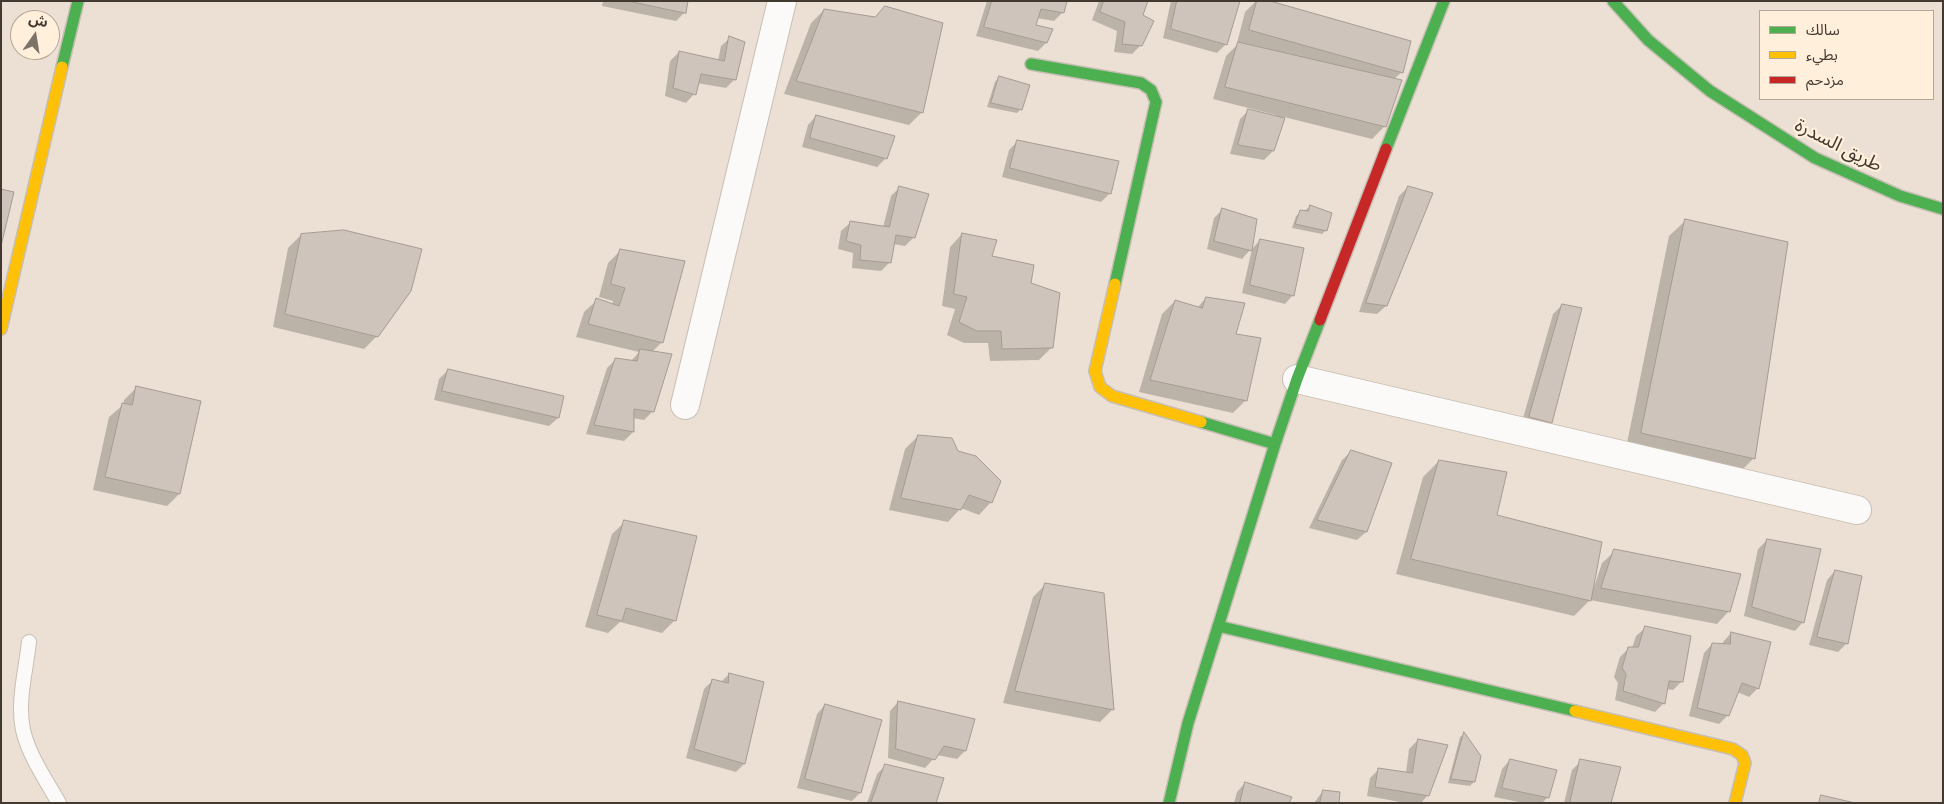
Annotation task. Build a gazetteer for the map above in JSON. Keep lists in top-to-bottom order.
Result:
{
  "streets": {
    "street": ["طريق السدرة"]
  },
  "legend": ["سالك", "بطيء", "مزدحم"],
  "north": "top"
}
